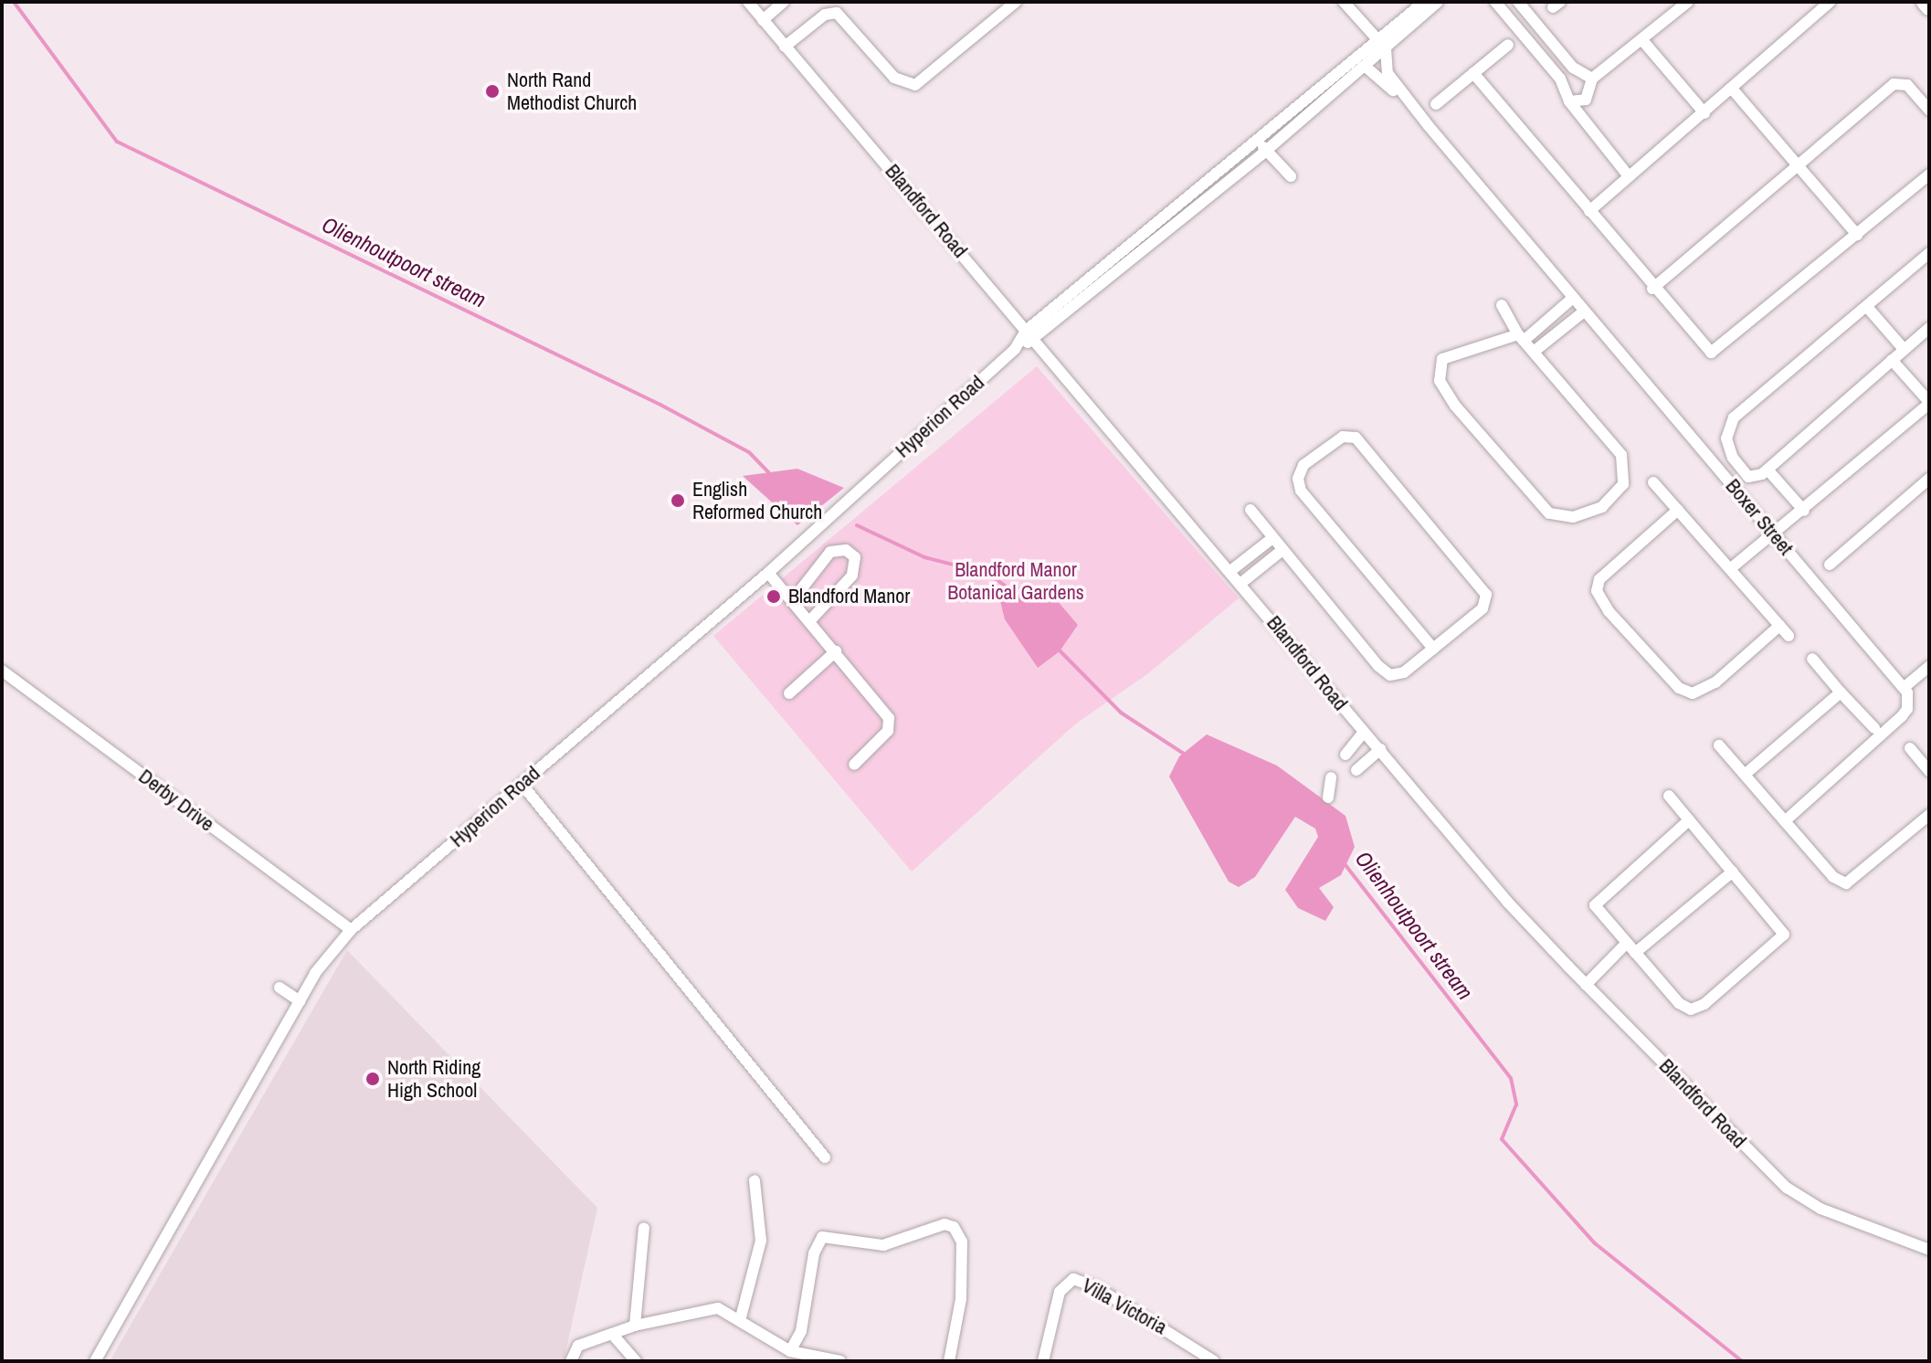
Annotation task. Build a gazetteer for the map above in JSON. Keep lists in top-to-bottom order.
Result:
{
  "streets": {
    "street": [
      "Blandford Road",
      "Hyperion Road",
      "Boxer Street",
      "Derby Drive",
      "Villa Victoria"
    ]
  },
  "crossings": [
    ["Blandford Road", "Hyperion Road"],
    ["Hyperion Road", "Boxer Street"],
    ["Hyperion Road", "Derby Drive"]
  ],
  "water": ["Olienhoutpoort stream"],
  "parks": ["Blandford Manor Botanical Gardens"],
  "places": [
    "North Rand Methodist Church",
    "English Reformed Church",
    "Blandford Manor",
    "North Riding High School"
  ]
}
